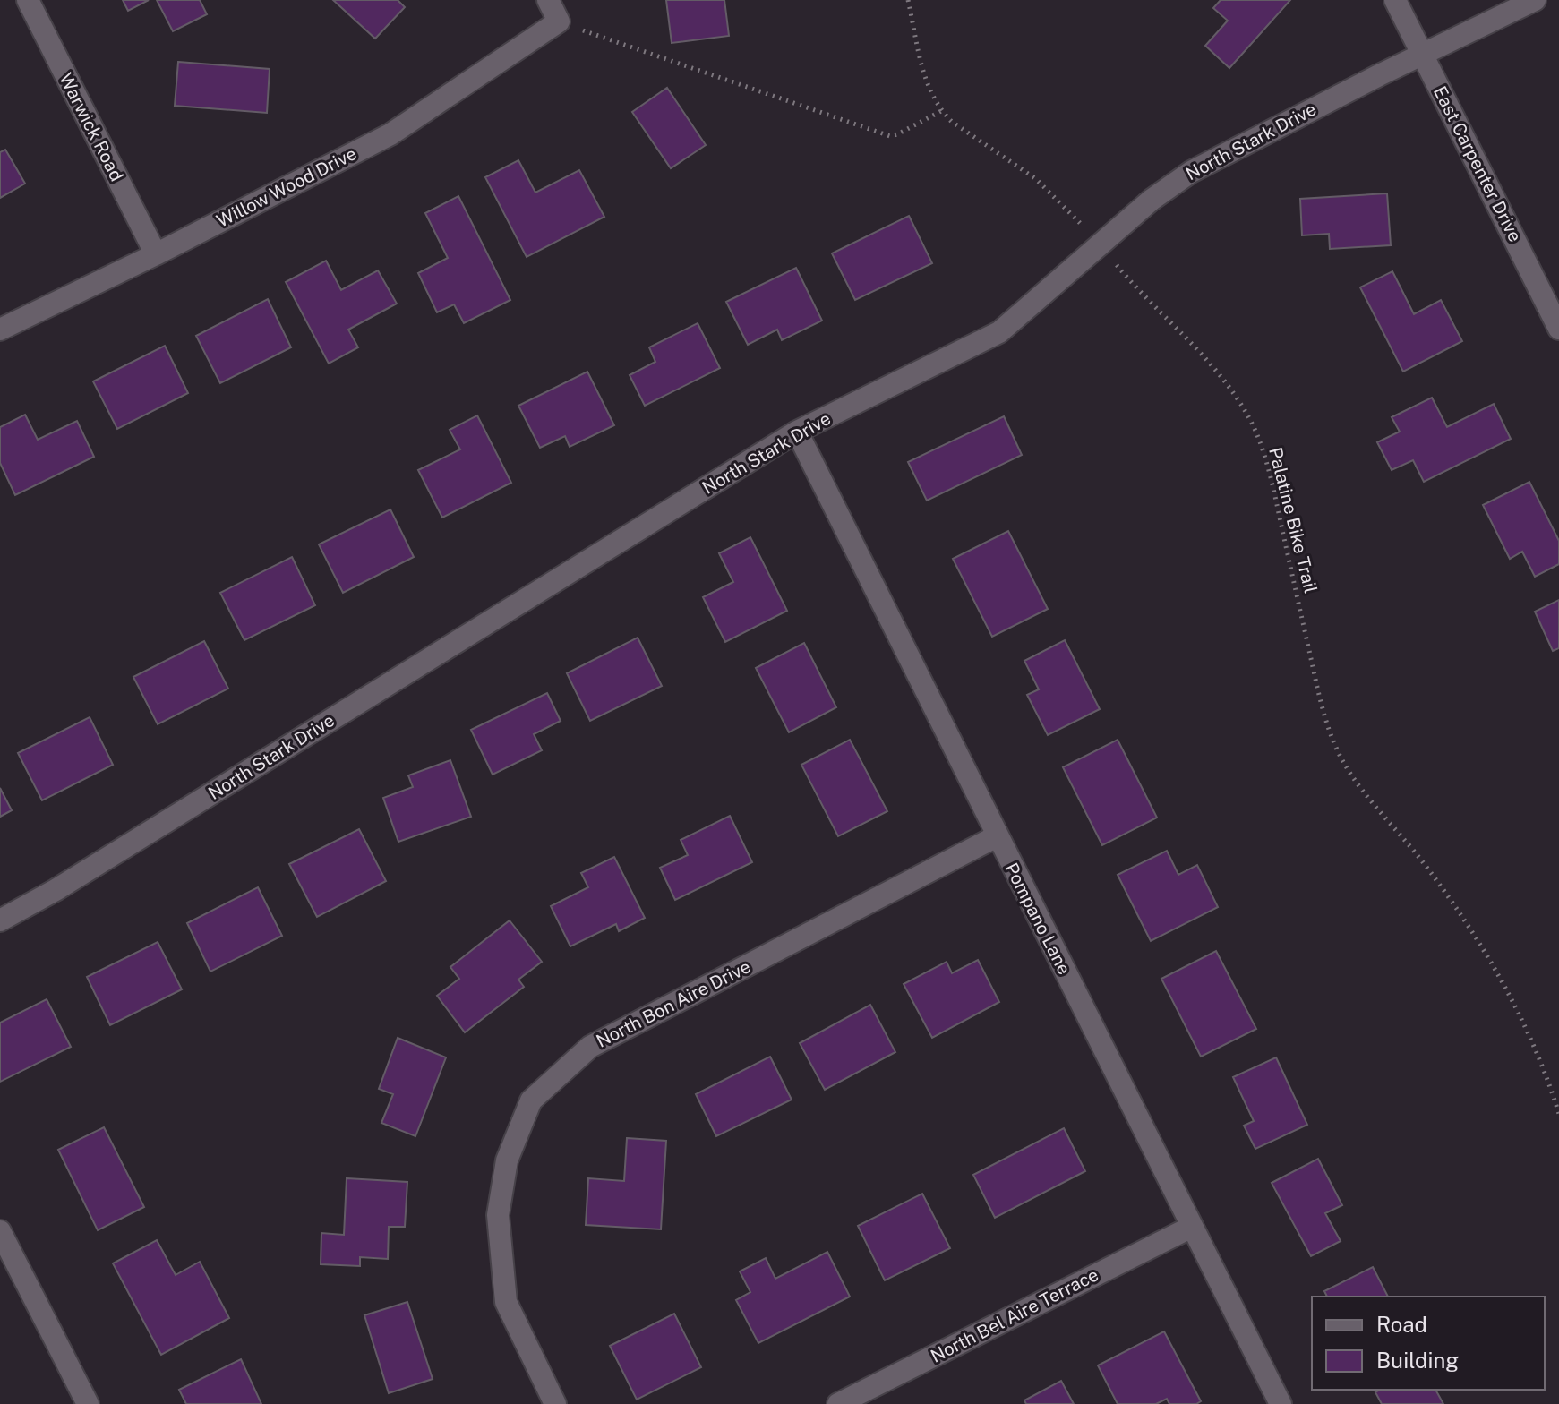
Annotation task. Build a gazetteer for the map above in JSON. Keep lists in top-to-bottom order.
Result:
{
  "streets": {
    "street": [
      "Warwick Road",
      "North Stark Drive",
      "East Carpenter Drive",
      "Willow Wood Drive",
      "Pompano Lane",
      "North Bon Aire Drive",
      "North Bel Aire Terrace"
    ],
    "path": ["Palatine Bike Trail"]
  },
  "crossings": [
    ["Warwick Road", "Willow Wood Drive"],
    ["North Stark Drive", "East Carpenter Drive"],
    ["North Stark Drive", "Palatine Bike Trail"],
    ["North Stark Drive", "Pompano Lane"],
    ["Pompano Lane", "North Bon Aire Drive"],
    ["Pompano Lane", "North Bel Aire Terrace"]
  ],
  "legend": ["Road", "Building"]
}
